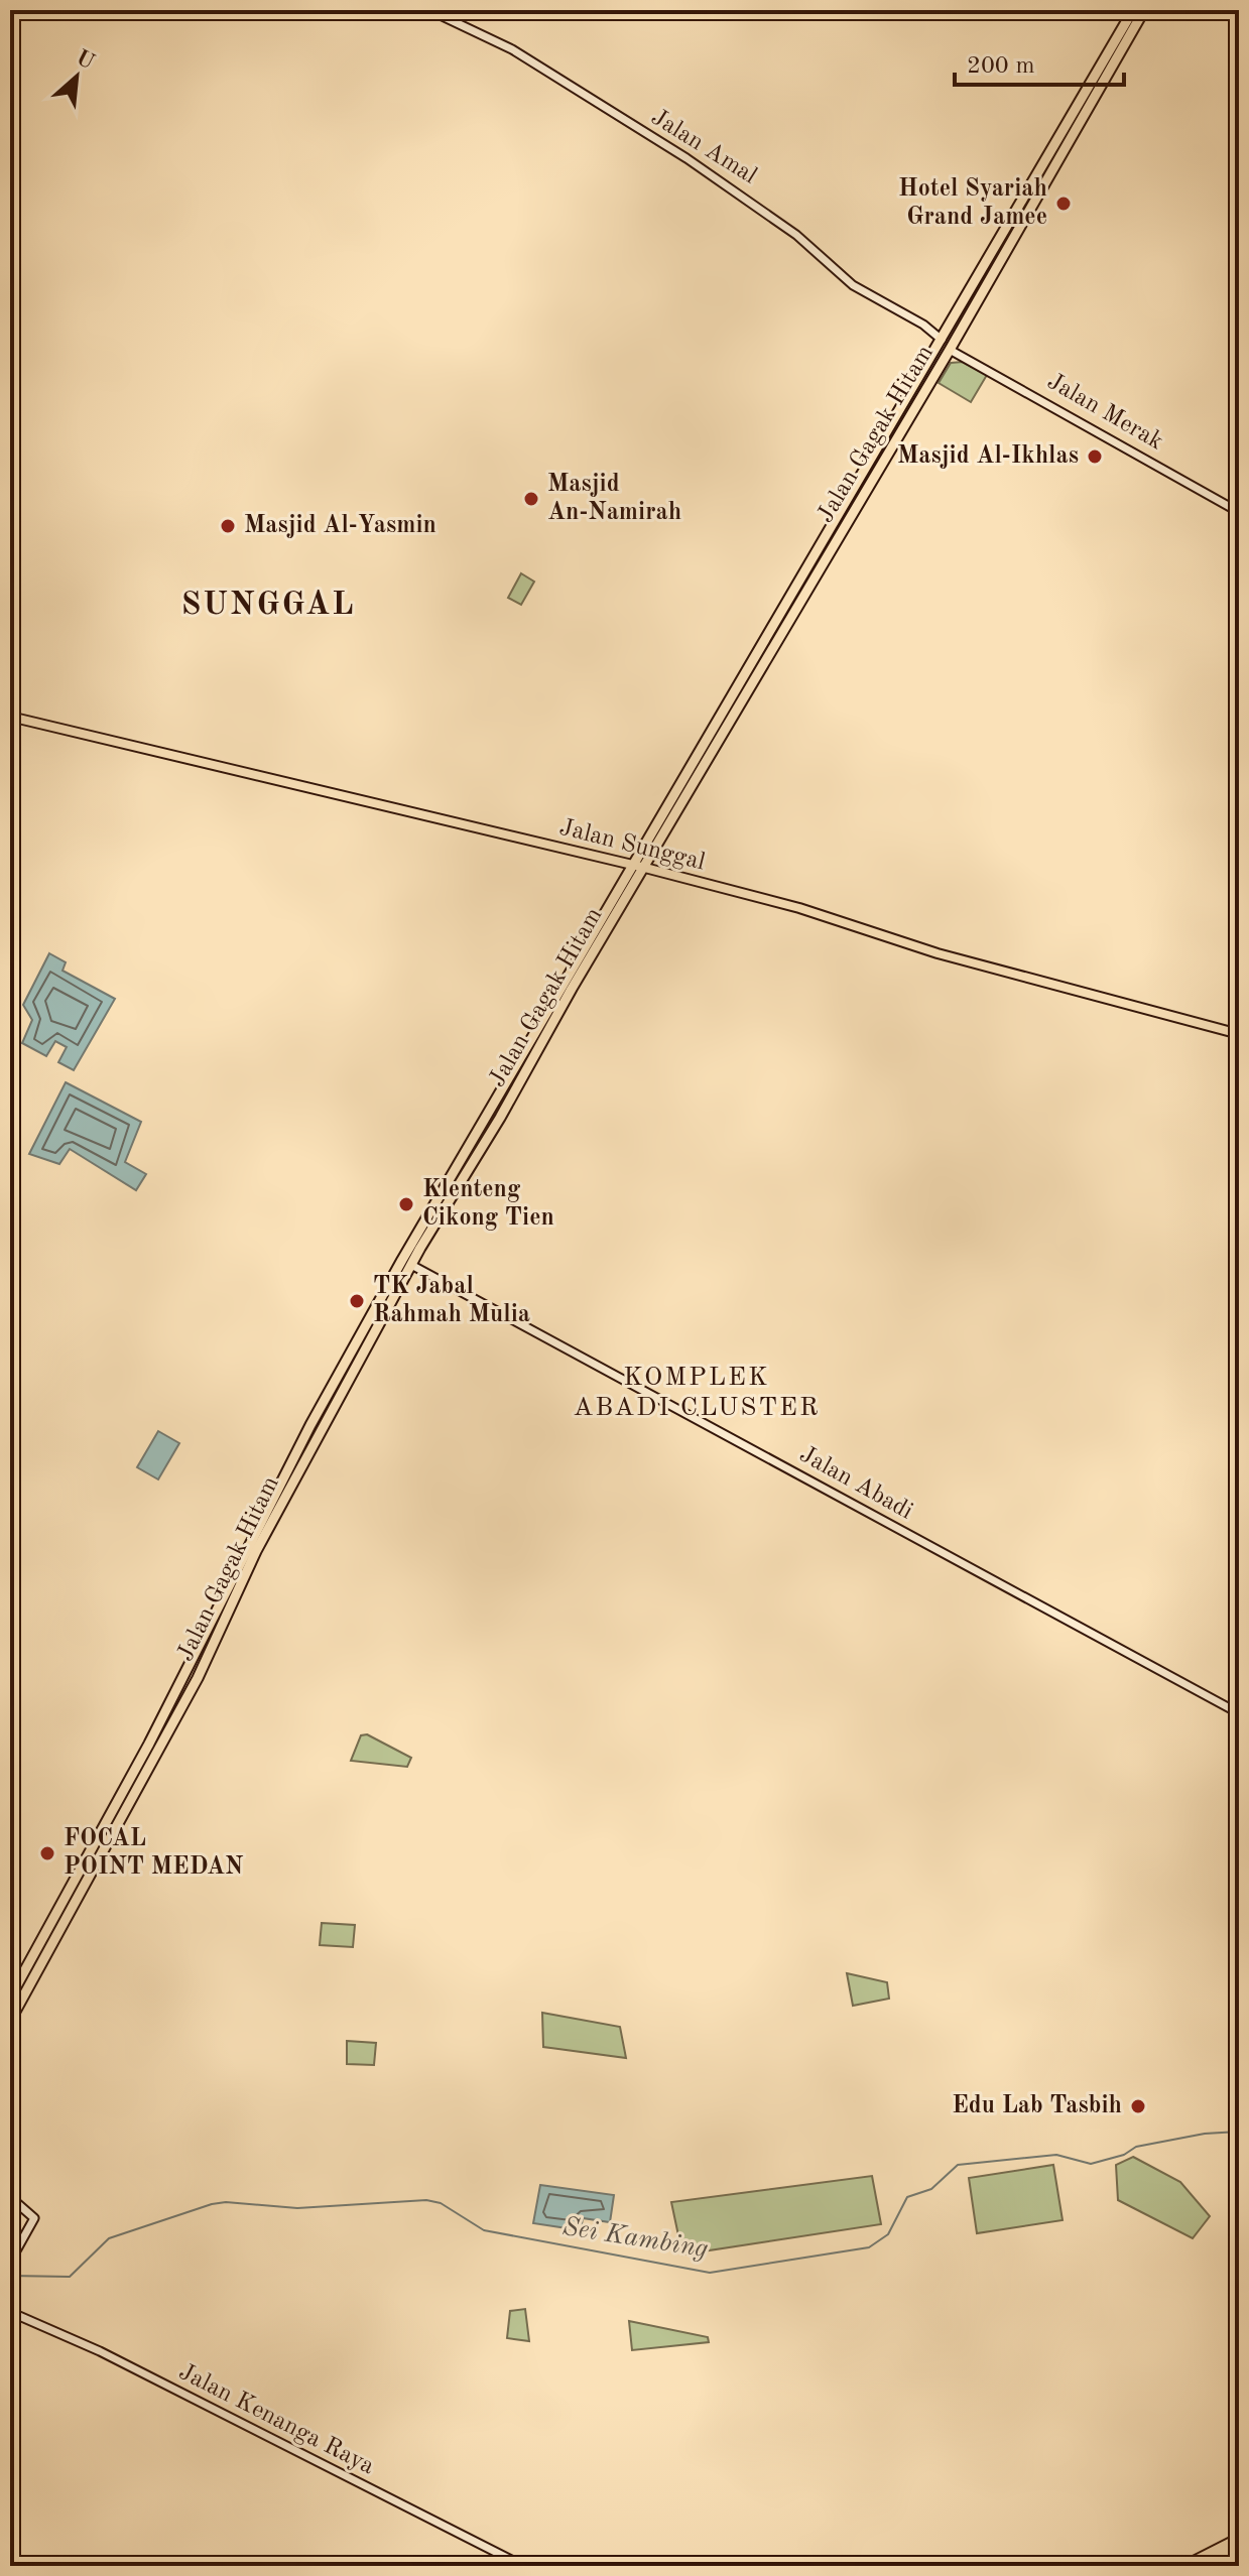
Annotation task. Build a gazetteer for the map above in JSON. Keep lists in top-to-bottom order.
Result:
{
  "streets": {
    "highway": ["Jalan Gagak Hitam"],
    "main road": ["Jalan Sunggal"],
    "street": [
      "Jalan Amal",
      "Jalan Merak",
      "Jalan Abadi",
      "Jalan Kenanga Raya"
    ]
  },
  "crossings": [
    ["Jalan Amal", "Jalan Gagak Hitam"],
    ["Jalan Merak", "Jalan Gagak Hitam"],
    ["Jalan Gagak Hitam", "Jalan Sunggal"],
    ["Jalan Gagak Hitam", "Jalan Abadi"]
  ],
  "districts": ["SUNGGAL", "KOMPLEK ABADI CLUSTER"],
  "water": ["Sei Kambing"],
  "places": [
    "Hotel Syariah Grand Jamee",
    "Masjid Al-Ikhlas",
    "Masjid An-Namirah",
    "Masjid Al-Yasmin",
    "Klenteng Cikong Tien",
    "TK Jabal Rahmah Mulia",
    "FOCAL POINT MEDAN",
    "Edu Lab Tasbih"
  ],
  "scale_bar": "200 m",
  "north": "top right"
}
